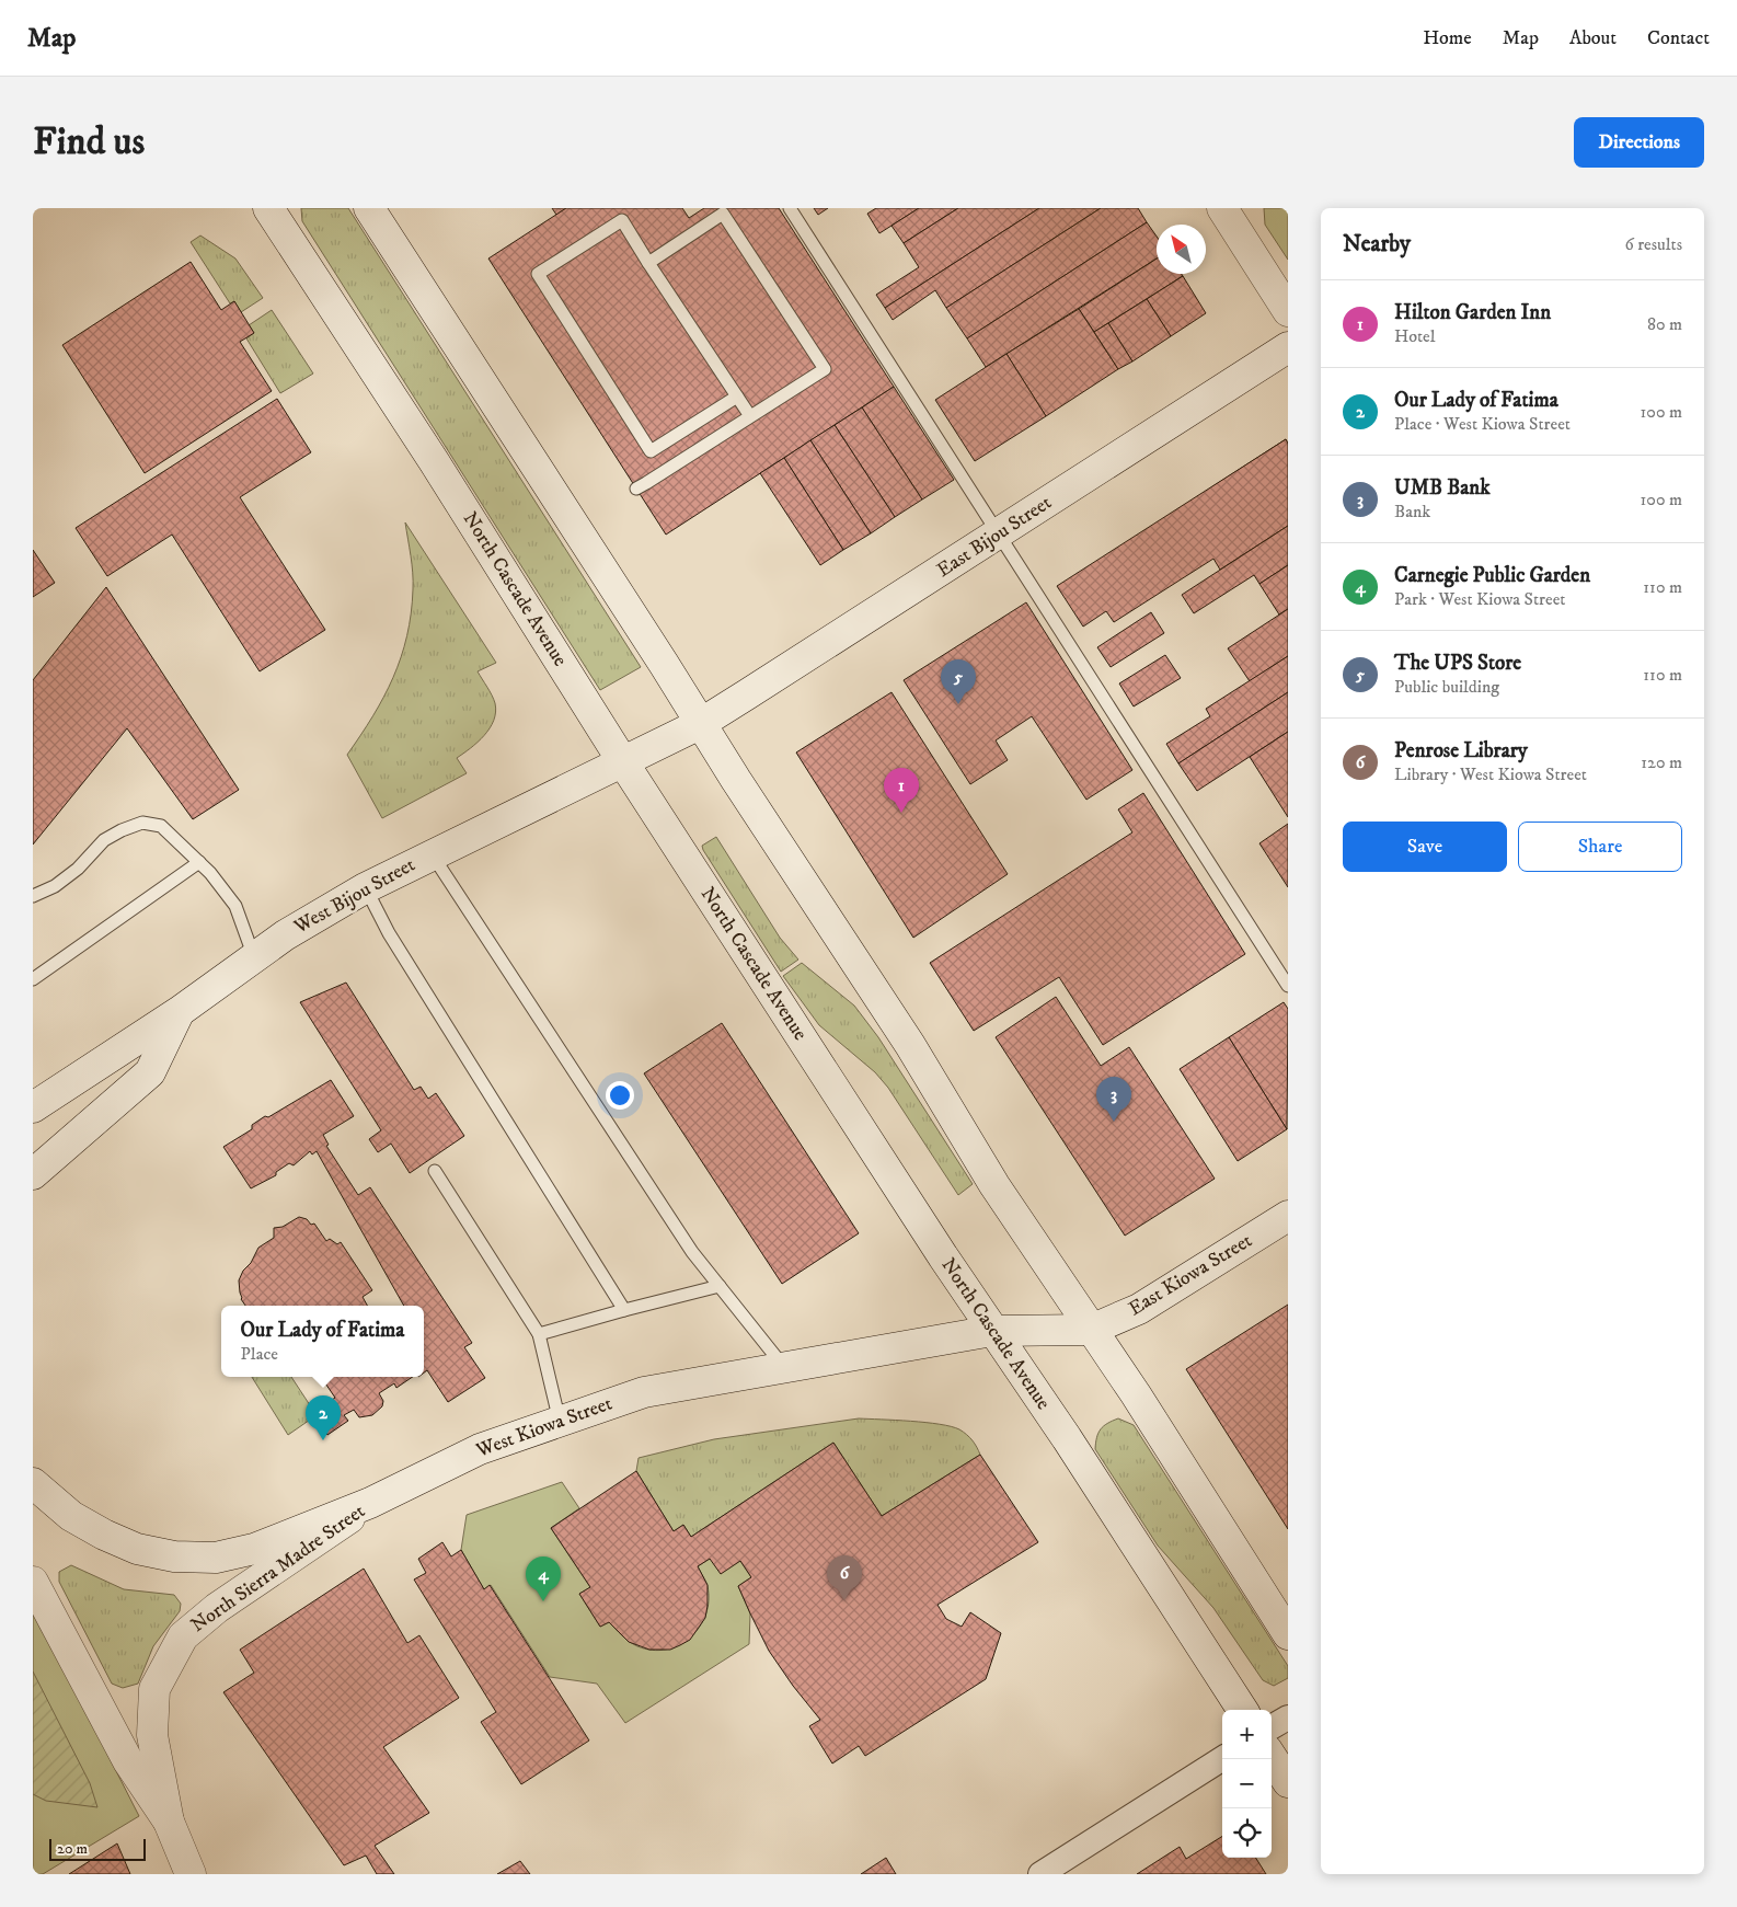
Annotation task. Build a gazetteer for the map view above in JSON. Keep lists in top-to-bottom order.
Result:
{
  "streets": {
    "main road": [
      "East Bijou Street",
      "North Cascade Avenue",
      "West Bijou Street",
      "East Kiowa Street",
      "West Kiowa Street",
      "North Sierra Madre Street"
    ]
  },
  "crossings": [
    ["East Bijou Street", "West Bijou Street"],
    ["North Cascade Avenue", "West Bijou Street"],
    ["North Cascade Avenue", "West Kiowa Street"],
    ["East Kiowa Street", "West Kiowa Street"],
    ["West Kiowa Street", "North Sierra Madre Street"]
  ],
  "scale_bar": "20 m",
  "north": "top left",
  "page": {
    "header": "Map",
    "nav": [
      "Home",
      "Map",
      "About",
      "Contact"
    ],
    "buttons": [
      "Directions",
      ["Save", "Share"]
    ],
    "title": "Find us",
    "heading": ["Nearby", "6 results"],
    "list": [
      {
        "mark": "1",
        "name": "Hilton Garden Inn",
        "note": "Hotel",
        "value": "80 m"
      },
      {
        "mark": "2",
        "name": "Our Lady of Fatima",
        "note": "Place · West Kiowa Street",
        "value": "100 m"
      },
      {
        "mark": "3",
        "name": "UMB Bank",
        "note": "Bank",
        "value": "100 m"
      },
      {
        "mark": "4",
        "name": "Carnegie Public Garden",
        "note": "Park · West Kiowa Street",
        "value": "110 m"
      },
      {
        "mark": "5",
        "name": "The UPS Store",
        "note": "Public building",
        "value": "110 m"
      },
      {
        "mark": "6",
        "name": "Penrose Library",
        "note": "Library · West Kiowa Street",
        "value": "120 m"
      }
    ],
    "pins": [
      "5",
      "1",
      "3",
      "2",
      "6",
      "4"
    ],
    "popup": ["Our Lady of Fatima", "Place"],
    "map_buttons": ["+", "−"],
    "scale": "20 m"
  }
}
